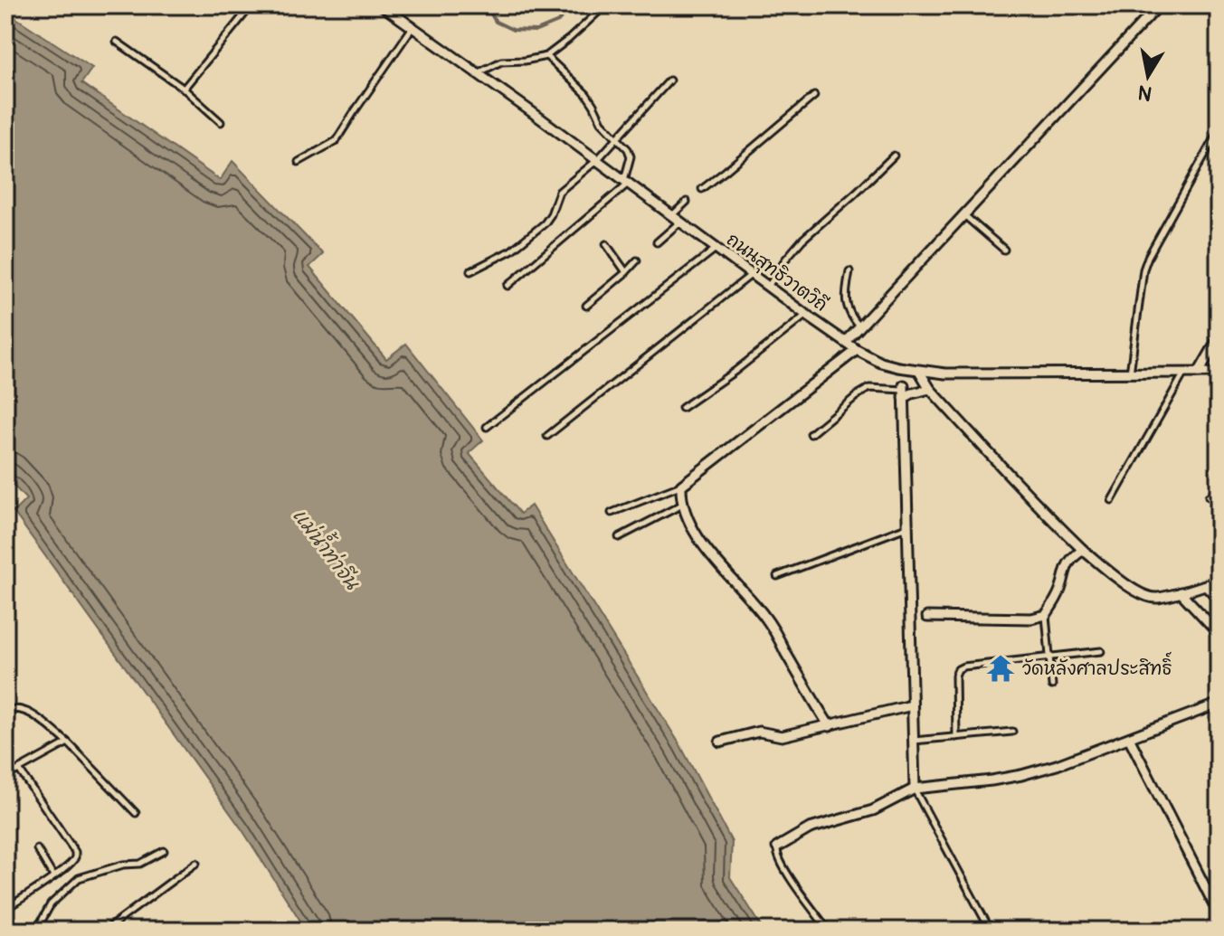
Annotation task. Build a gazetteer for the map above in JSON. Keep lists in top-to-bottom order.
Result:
{
  "streets": {
    "street": ["ถนนสุทธิวาตวิถี"]
  },
  "water": ["แม่น้ำท่าจีน"],
  "places": {
    "temple": ["วัดหลังศาลประสิทธิ์"]
  },
  "north": "bottom"
}
